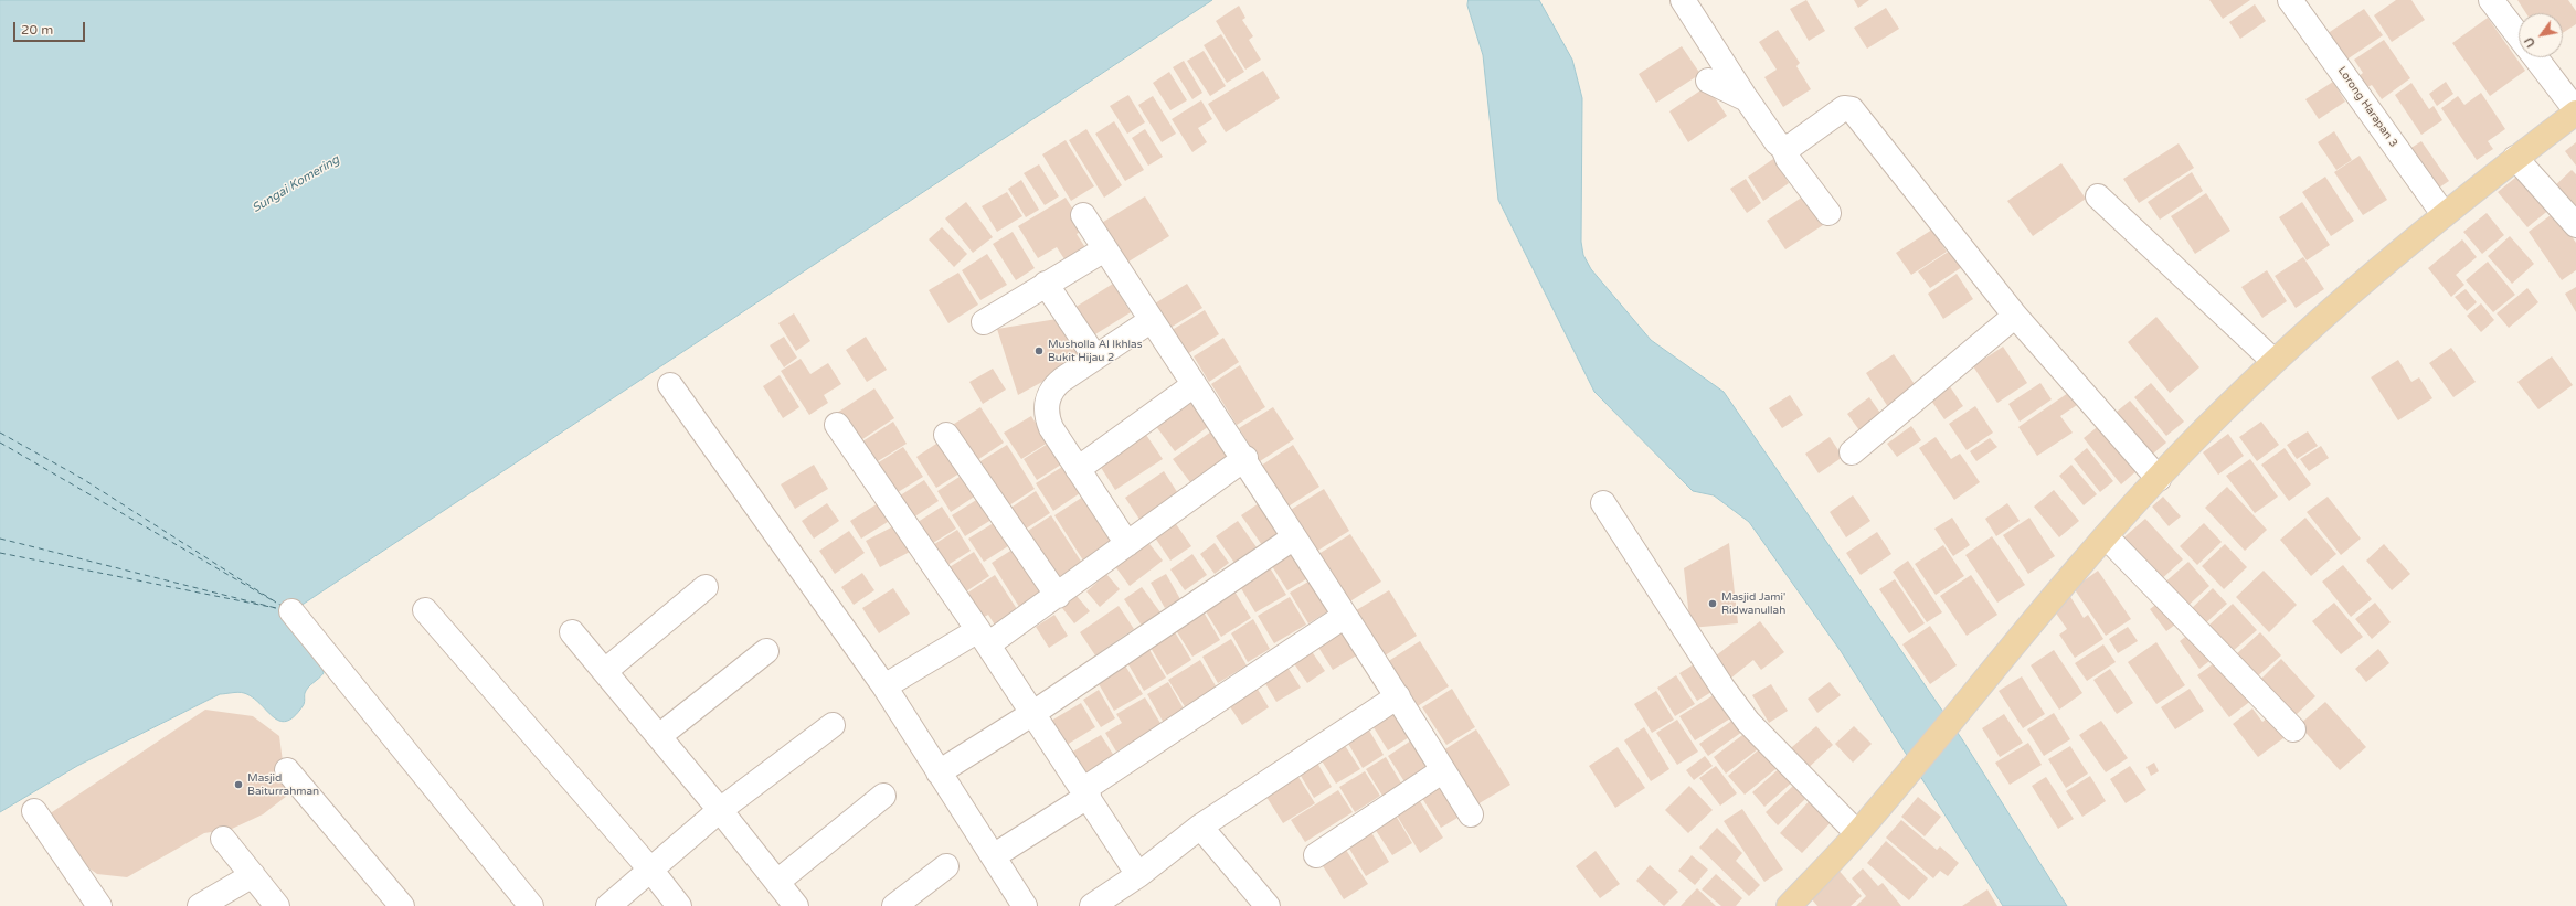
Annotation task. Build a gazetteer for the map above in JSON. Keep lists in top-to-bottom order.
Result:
{
  "streets": {
    "street": ["Lorong Harapan 3"]
  },
  "water": ["Sungai Komering"],
  "places": ["Musholla Al Ikhlas Bukit Hijau 2", "Masjid Jami' Ridwanullah", "Masjid Baiturrahman"],
  "scale_bar": "20 m",
  "north": "bottom left"
}
